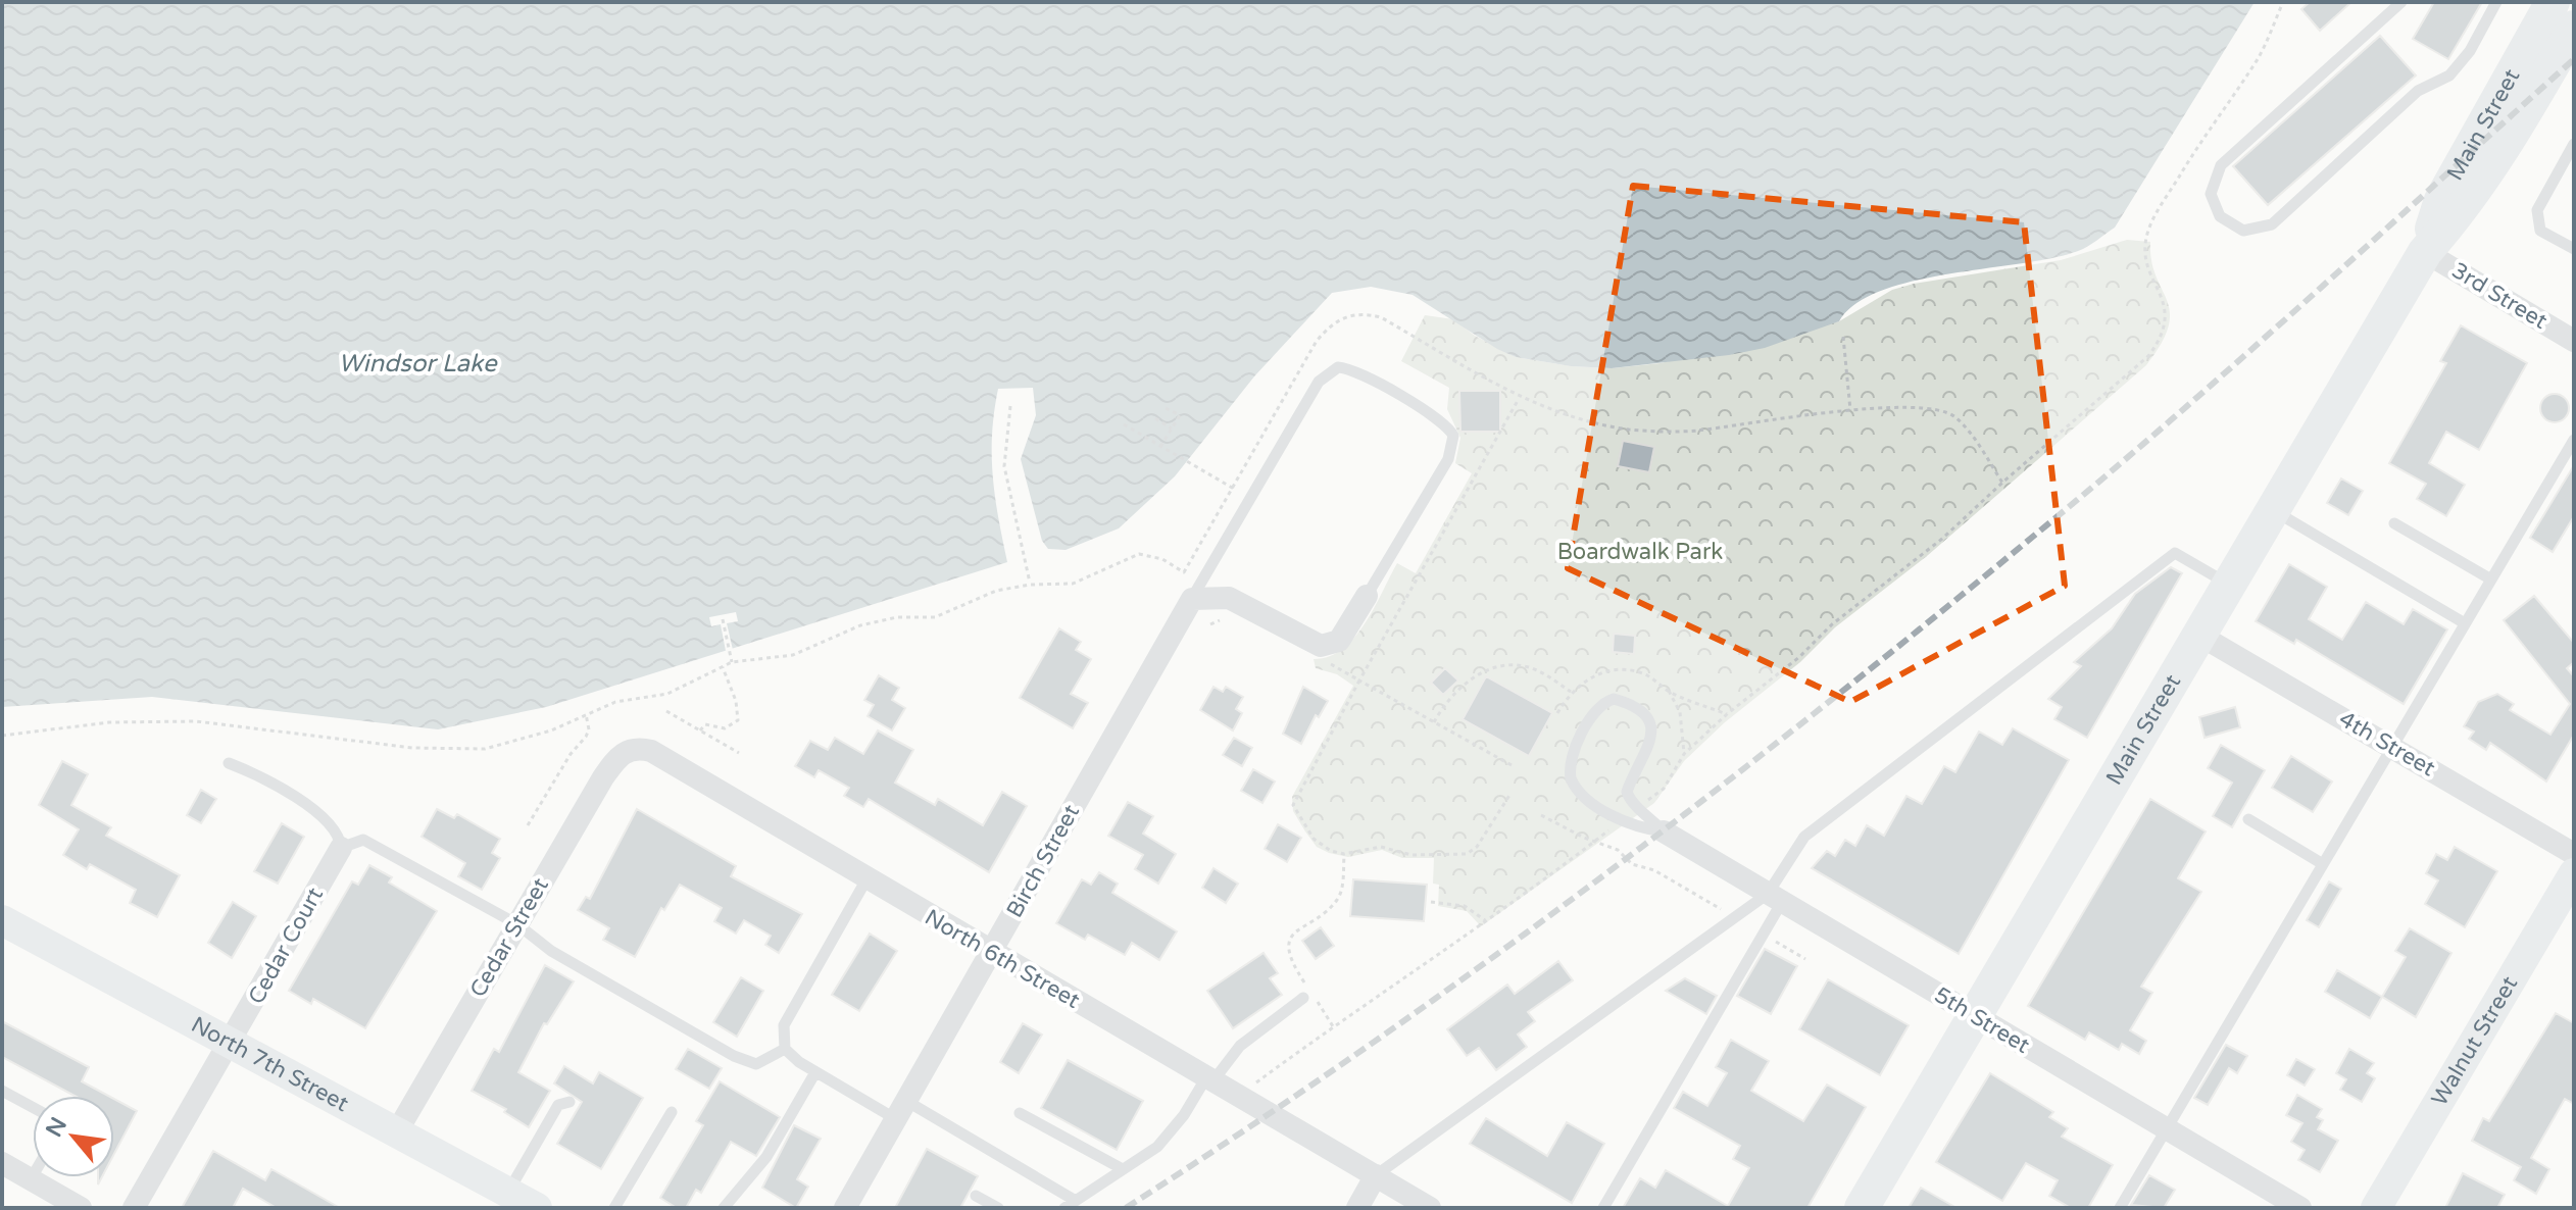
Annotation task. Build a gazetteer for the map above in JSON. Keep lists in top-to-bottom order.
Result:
{
  "streets": {
    "main road": ["Main Street", "Walnut Street", "North 7th Street"],
    "street": [
      "3rd Street",
      "4th Street",
      "Birch Street",
      "Cedar Street",
      "Cedar Court",
      "North 6th Street",
      "5th Street"
    ]
  },
  "crossings": [
    ["Main Street", "3rd Street"],
    ["Main Street", "4th Street"],
    ["Main Street", "5th Street"],
    ["Birch Street", "North 6th Street"],
    ["Cedar Street", "North 6th Street"],
    ["Cedar Street", "North 7th Street"],
    ["Cedar Court", "North 7th Street"]
  ],
  "water": ["Windsor Lake"],
  "parks": ["Boardwalk Park"],
  "north": "top left"
}
